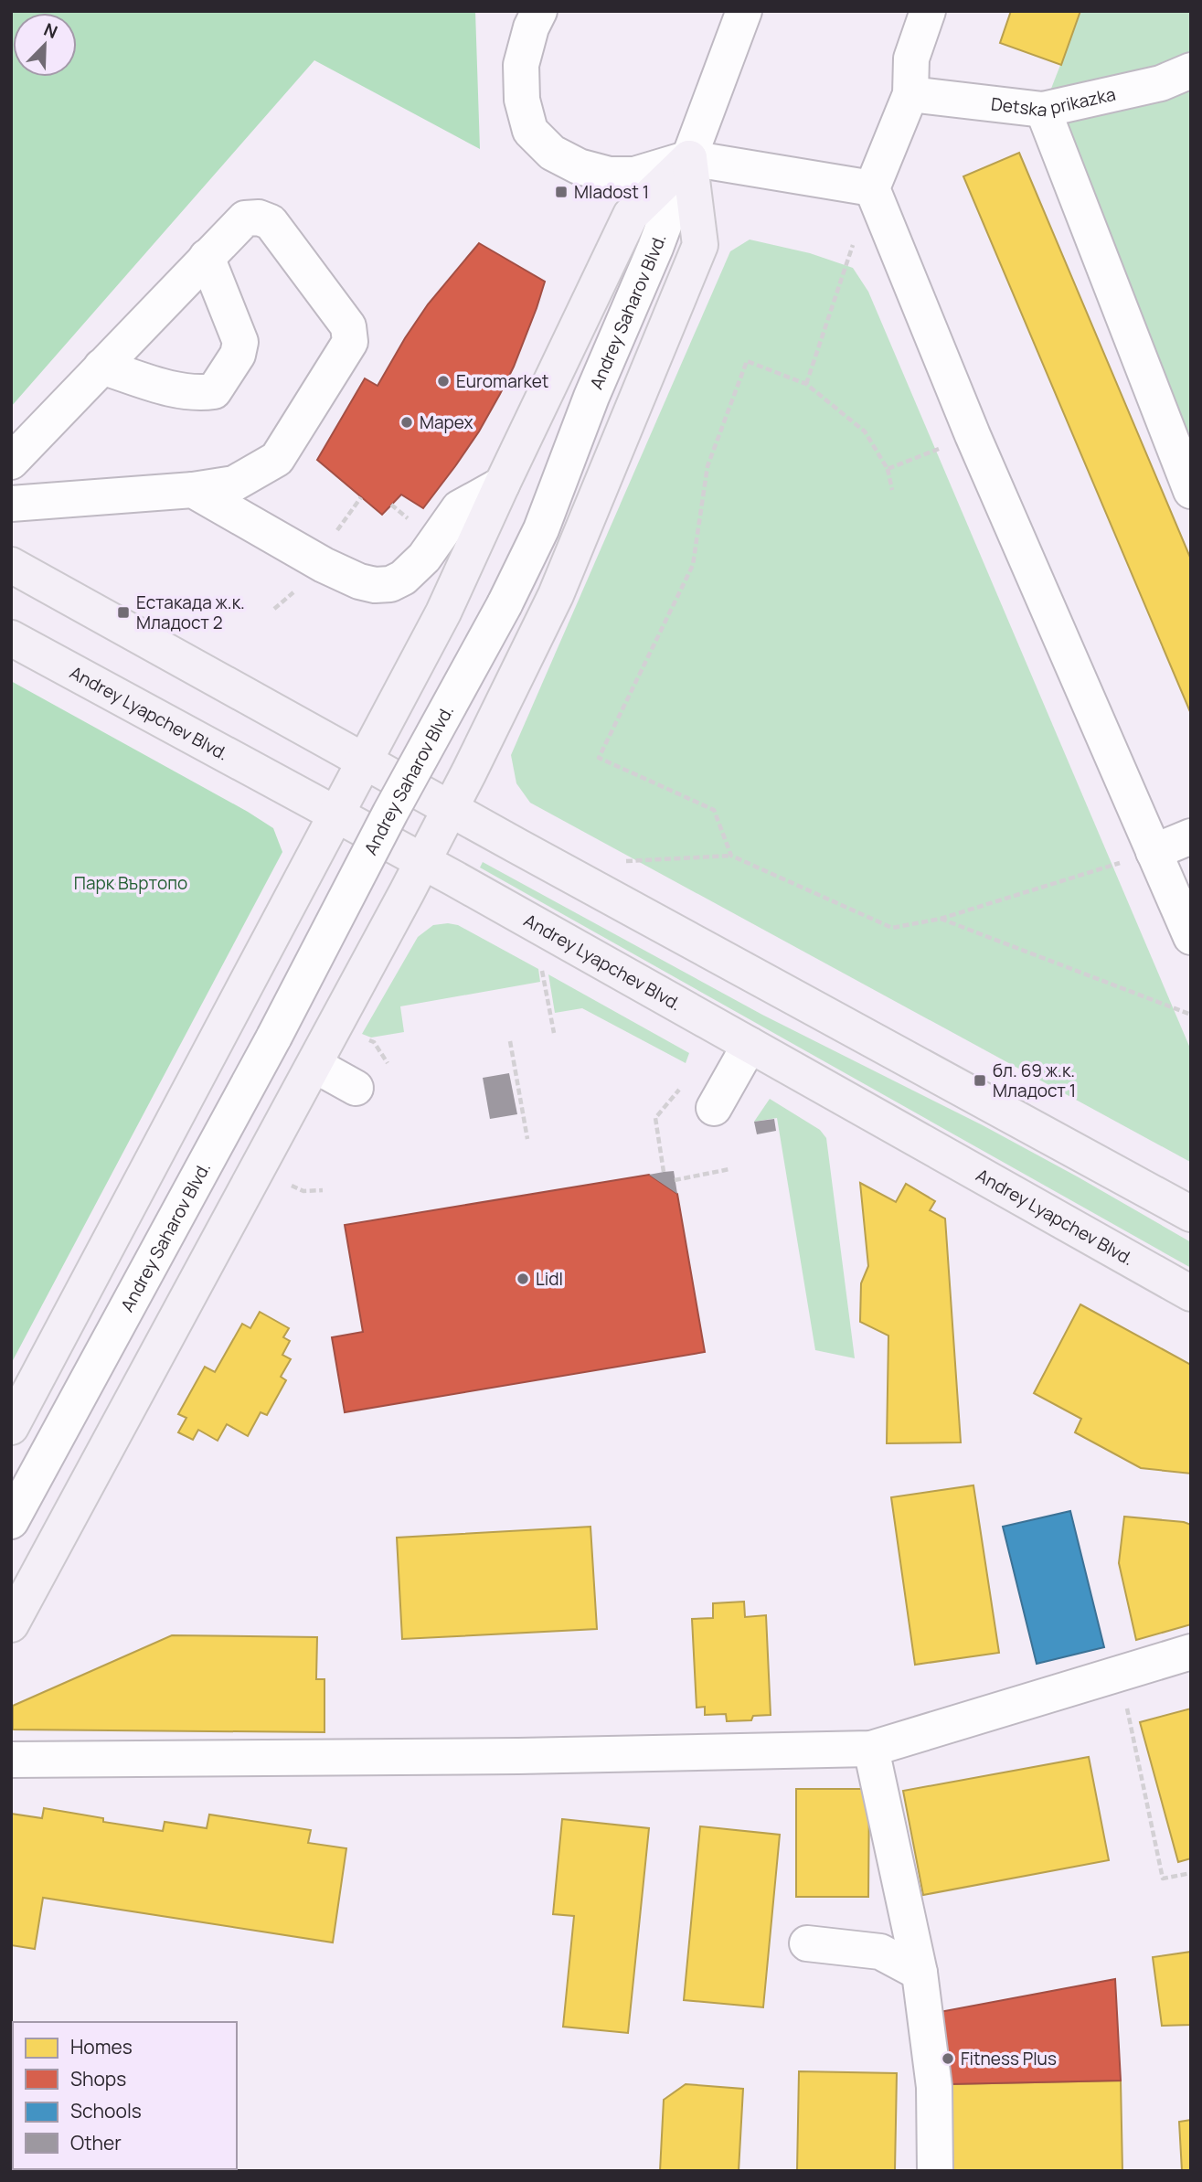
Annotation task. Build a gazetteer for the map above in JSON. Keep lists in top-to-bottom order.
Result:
{
  "streets": {
    "main road": ["Andrey Lyapchev Blvd."],
    "street": ["Detska prikazka", "Andrey Saharov Blvd."]
  },
  "parks": ["Парк Въртопо"],
  "places": {
    "transit": ["Mladost 1", "Естакада ж.к. Младост 2", "бл. 69 ж.к. Младост 1"],
    "other": [
      "Euromarket",
      "Mapex",
      "Lidl",
      "Fitness Plus"
    ]
  },
  "legend": [
    "Homes",
    "Shops",
    "Schools",
    "Other"
  ],
  "north": "top right"
}
